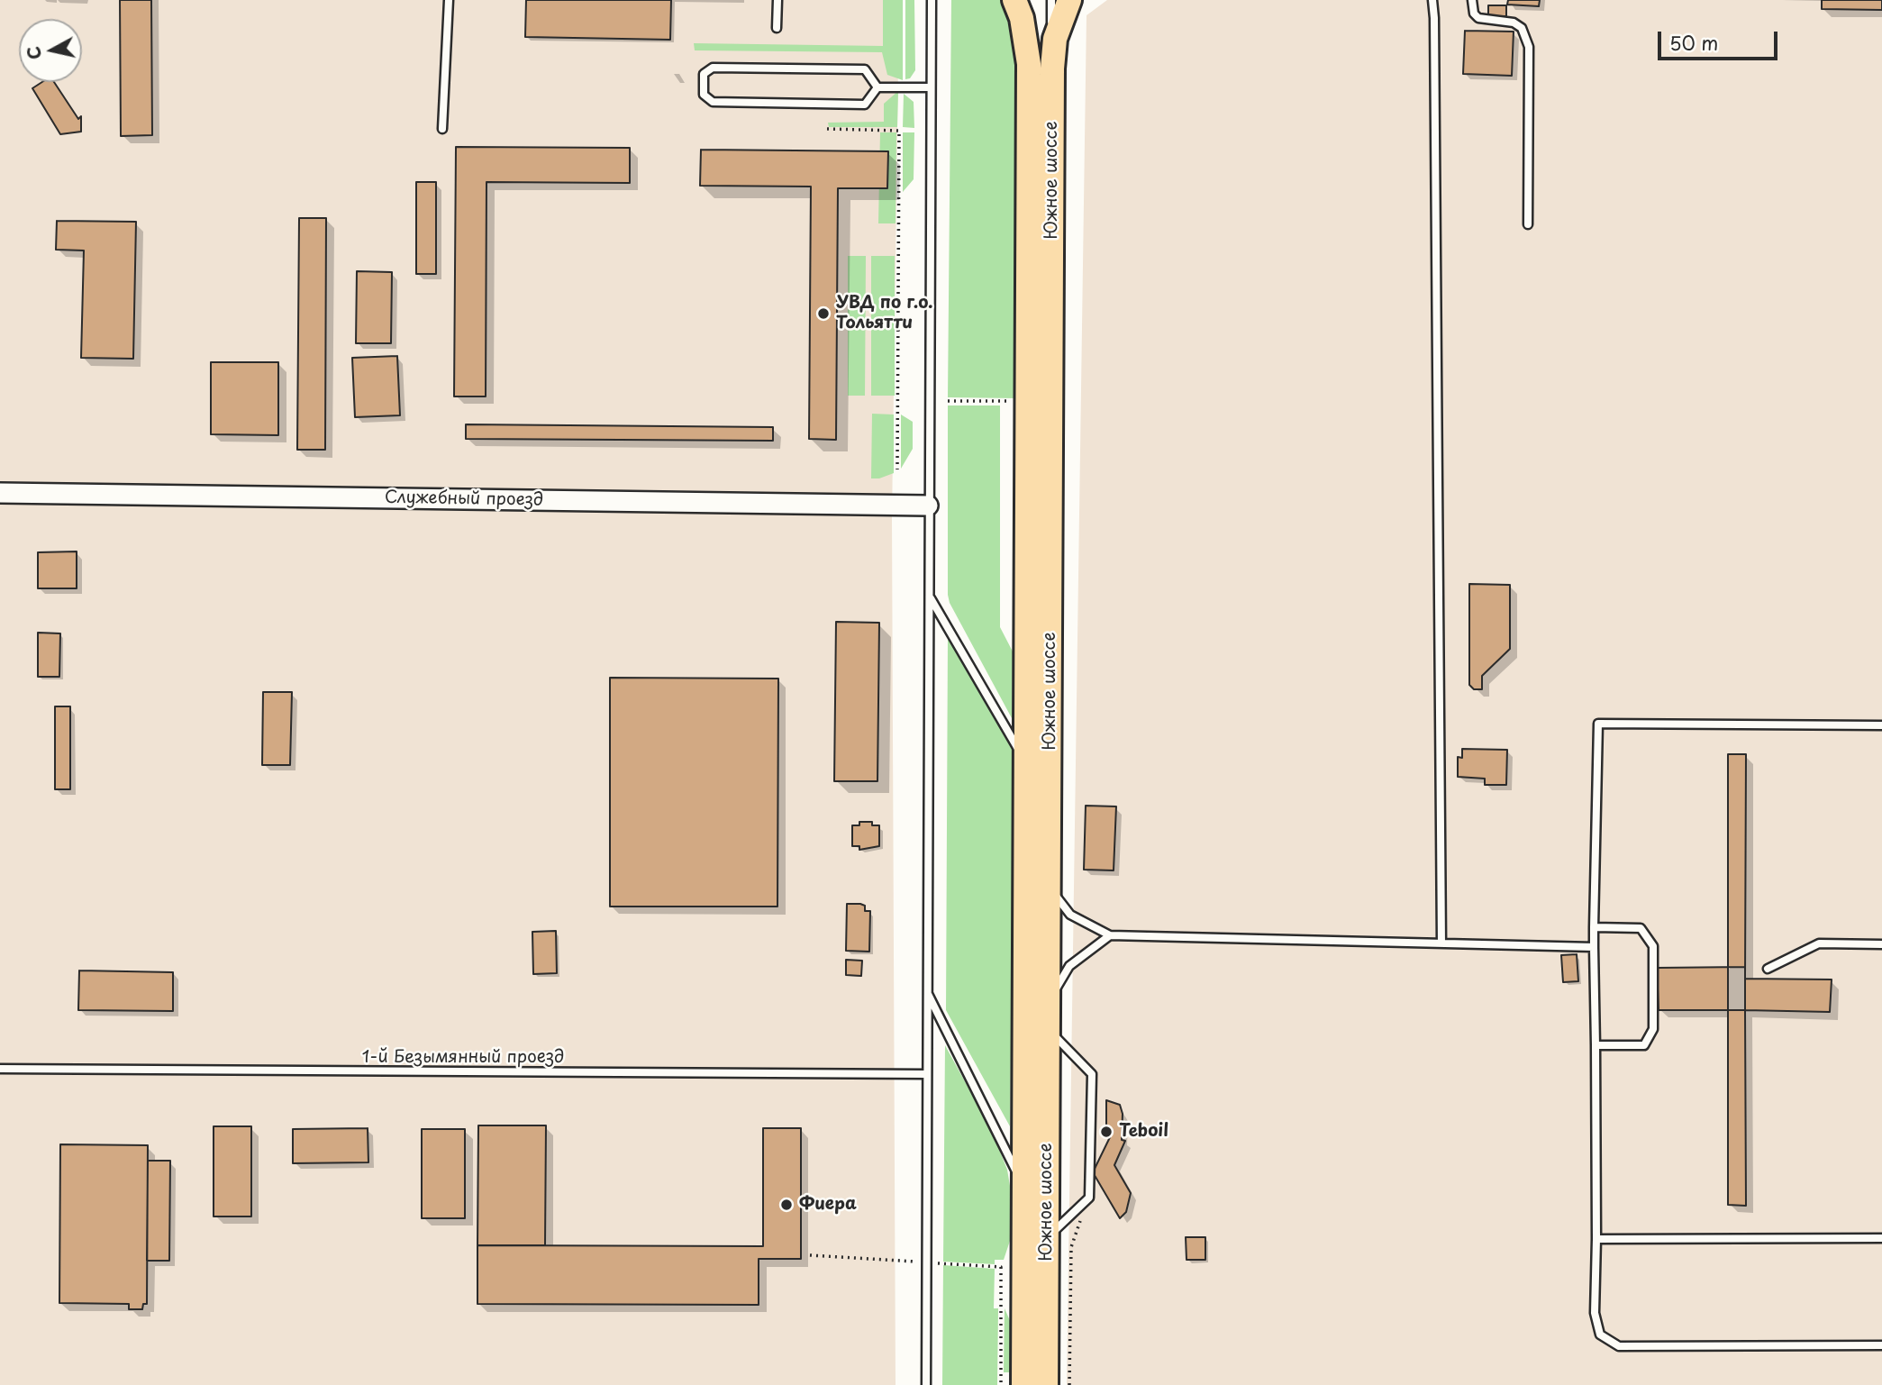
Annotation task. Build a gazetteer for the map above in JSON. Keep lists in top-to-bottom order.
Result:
{
  "streets": {
    "main road": ["Южное шоссе"],
    "street": ["Служебный проезд"],
    "lane": ["1-й Безымянный проезд"]
  },
  "places": ["УВД по г.о. Тольятти", "Teboil", "Фиера"],
  "scale_bar": "50 m",
  "north": "left"
}
